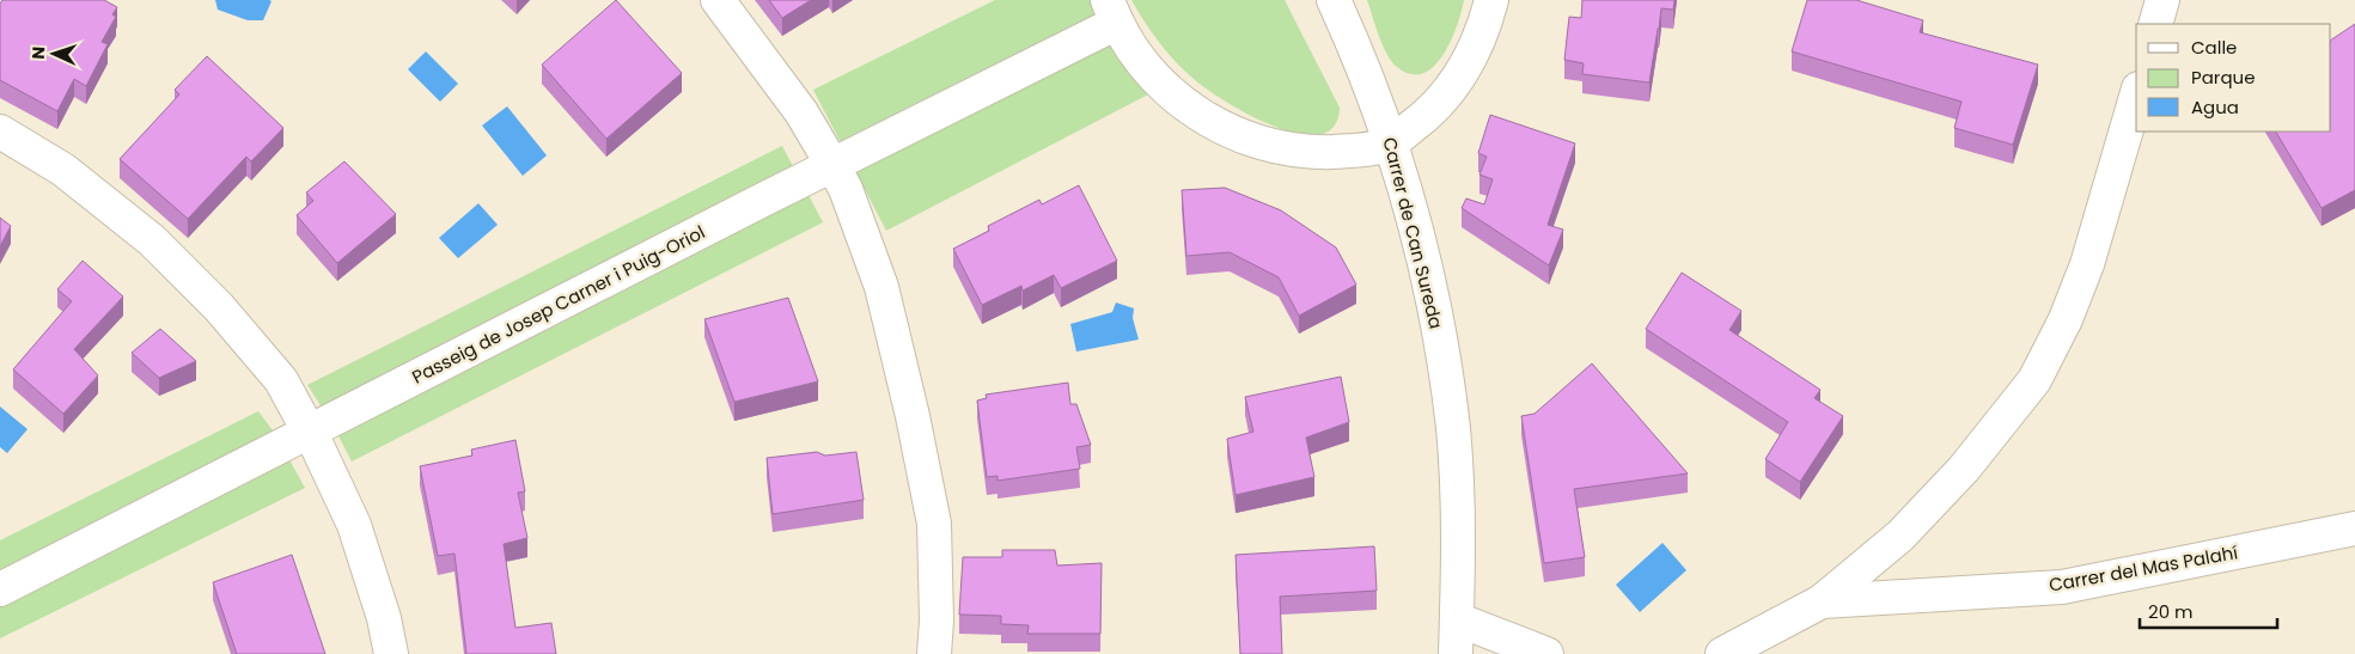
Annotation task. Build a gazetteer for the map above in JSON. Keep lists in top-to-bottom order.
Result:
{
  "streets": {
    "street": ["Carrer de Can Sureda", "Passeig de Josep Carner i Puig-Oriol", "Carrer del Mas Palahí"]
  },
  "crossings": [
    ["Carrer de Can Sureda", "Passeig de Josep Carner i Puig-Oriol"]
  ],
  "legend": ["Calle", "Parque", "Agua"],
  "scale_bar": "20 m",
  "north": "left"
}
